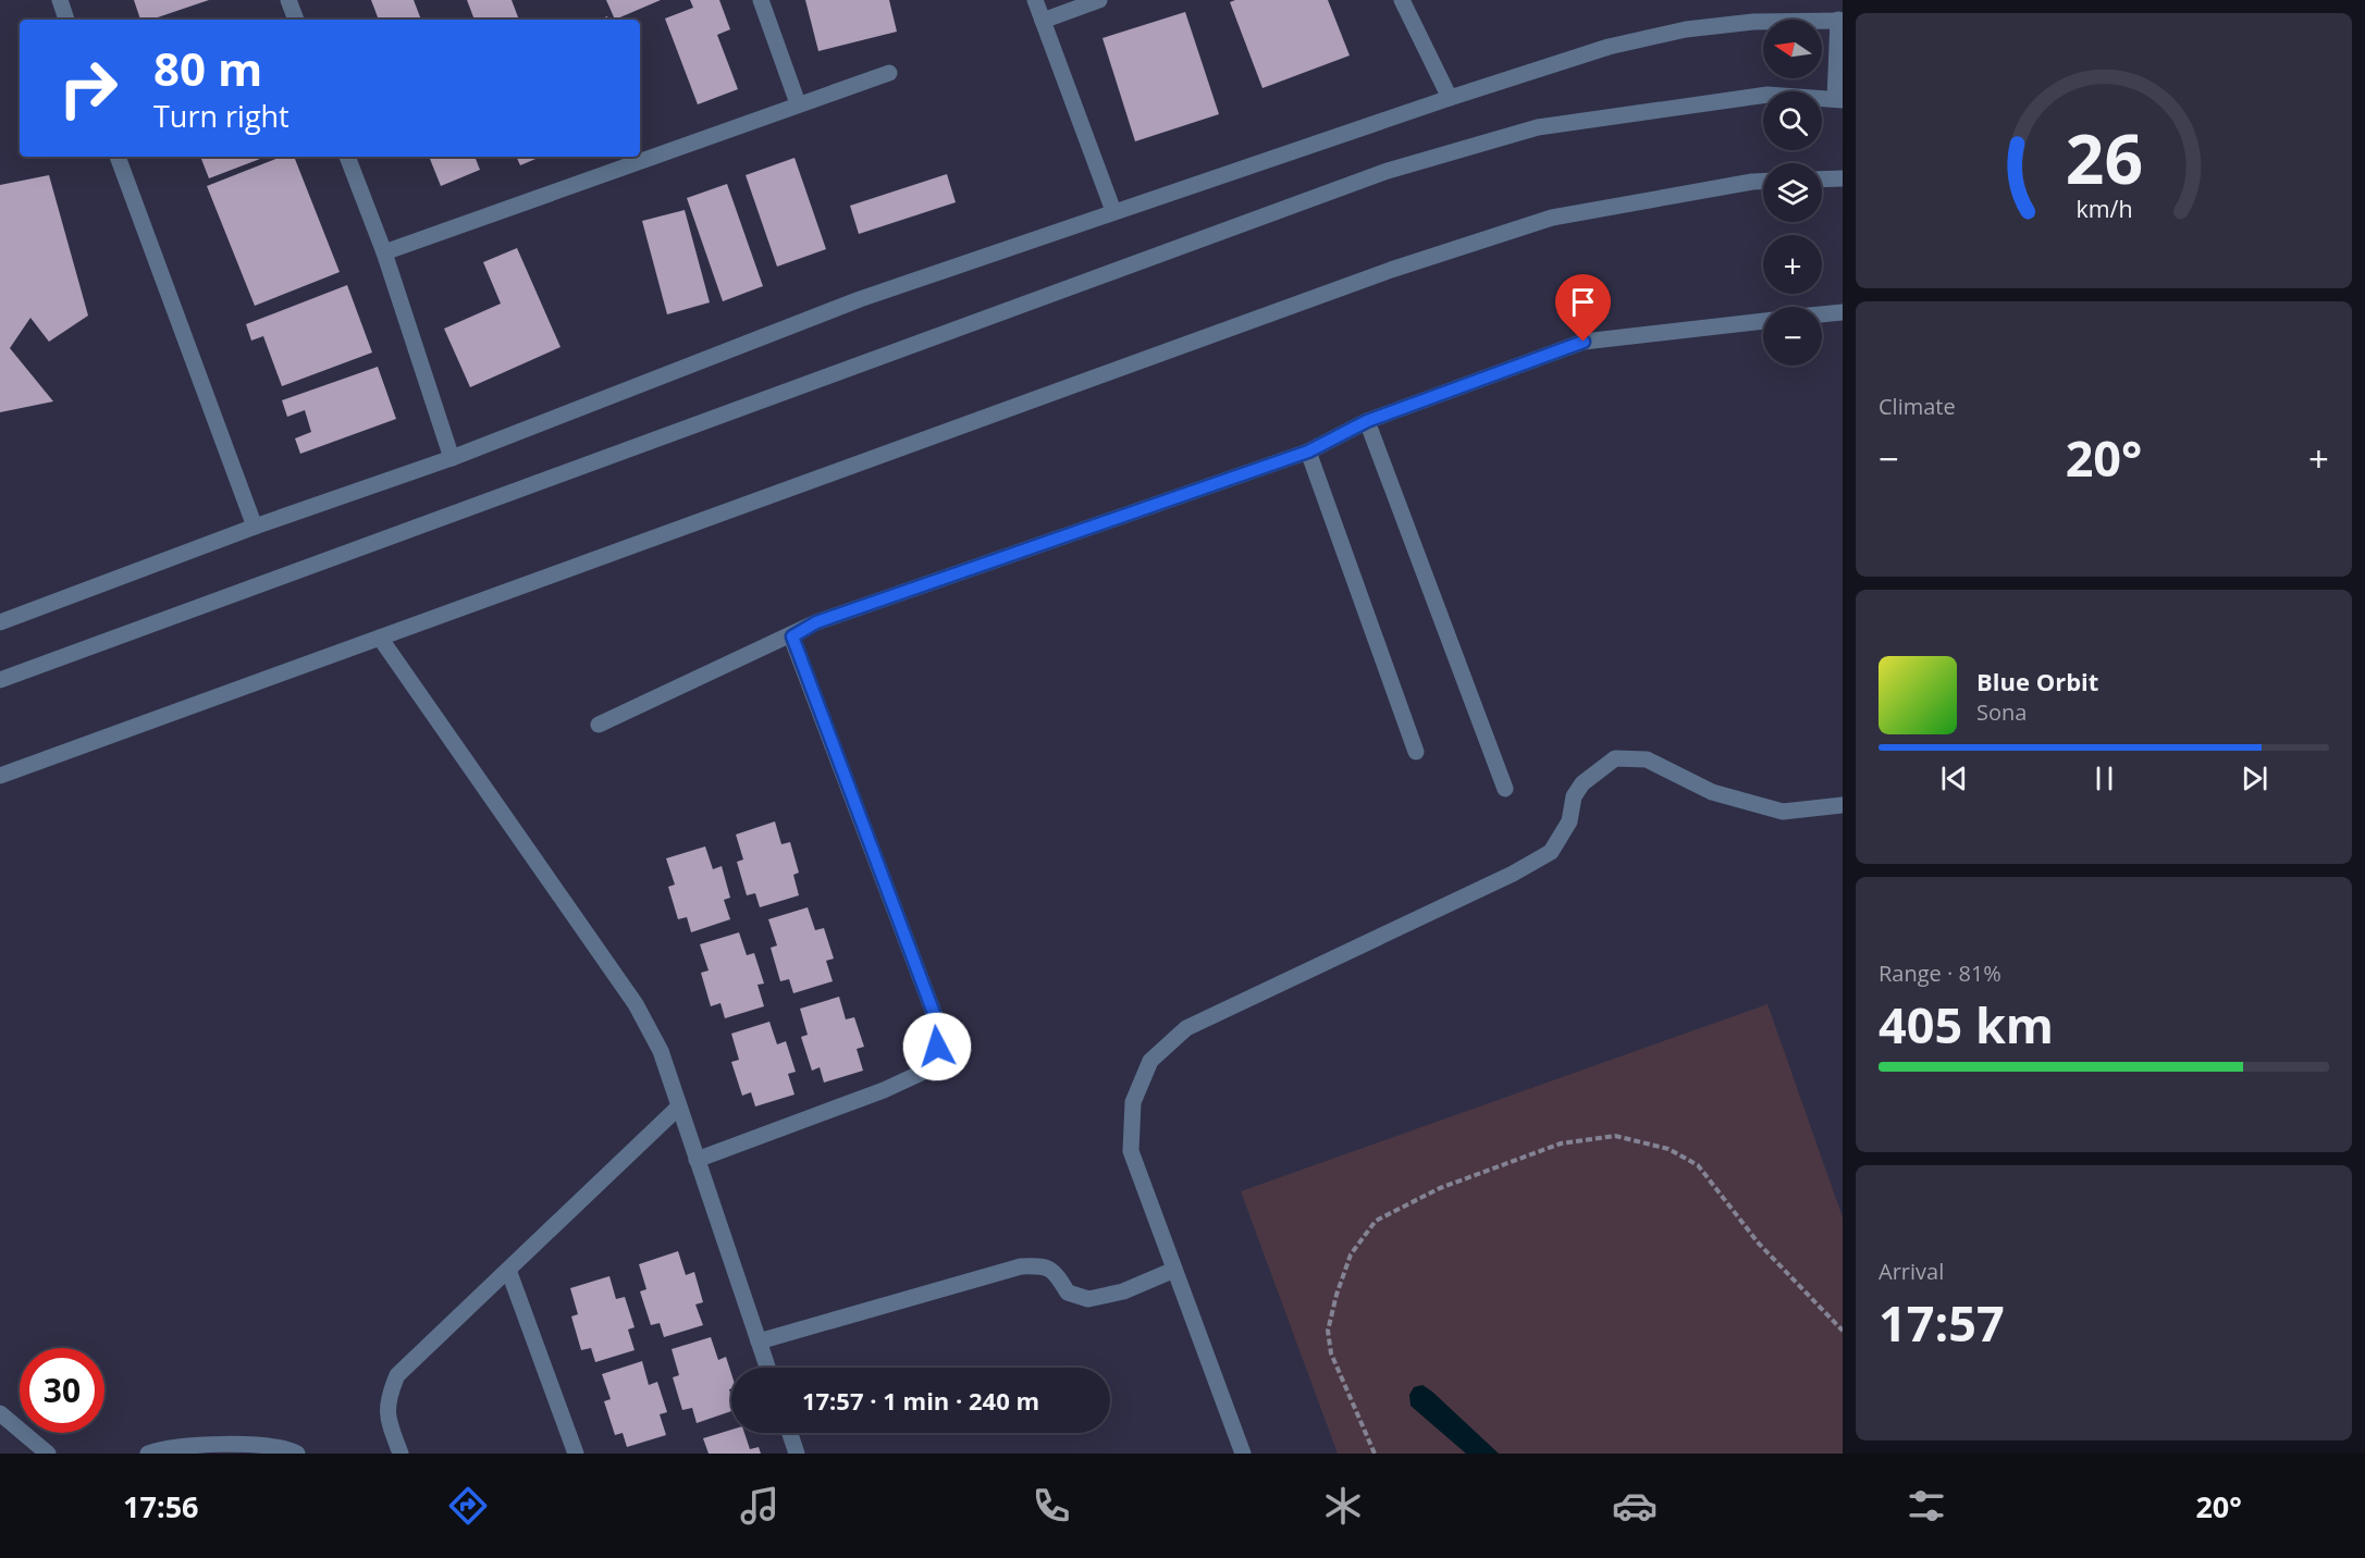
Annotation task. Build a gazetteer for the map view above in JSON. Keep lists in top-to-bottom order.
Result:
{
  "north": "left",
  "page": {
    "map_buttons": ["+", "−"],
    "turn": ["80 m", "Turn right"],
    "tile": [
      "Climate",
      ["Range · 81%", "405 km"],
      ["Arrival", "17:57"]
    ],
    "heat": ["−", "20°", "+"],
    "song": ["Blue Orbit", "Sona"],
    "limit": "30",
    "trip": "17:57 · 1 min · 240 m",
    "tabs": ["17:56", "20°"],
    "gauge": ["26", "km/h"]
  }
}
